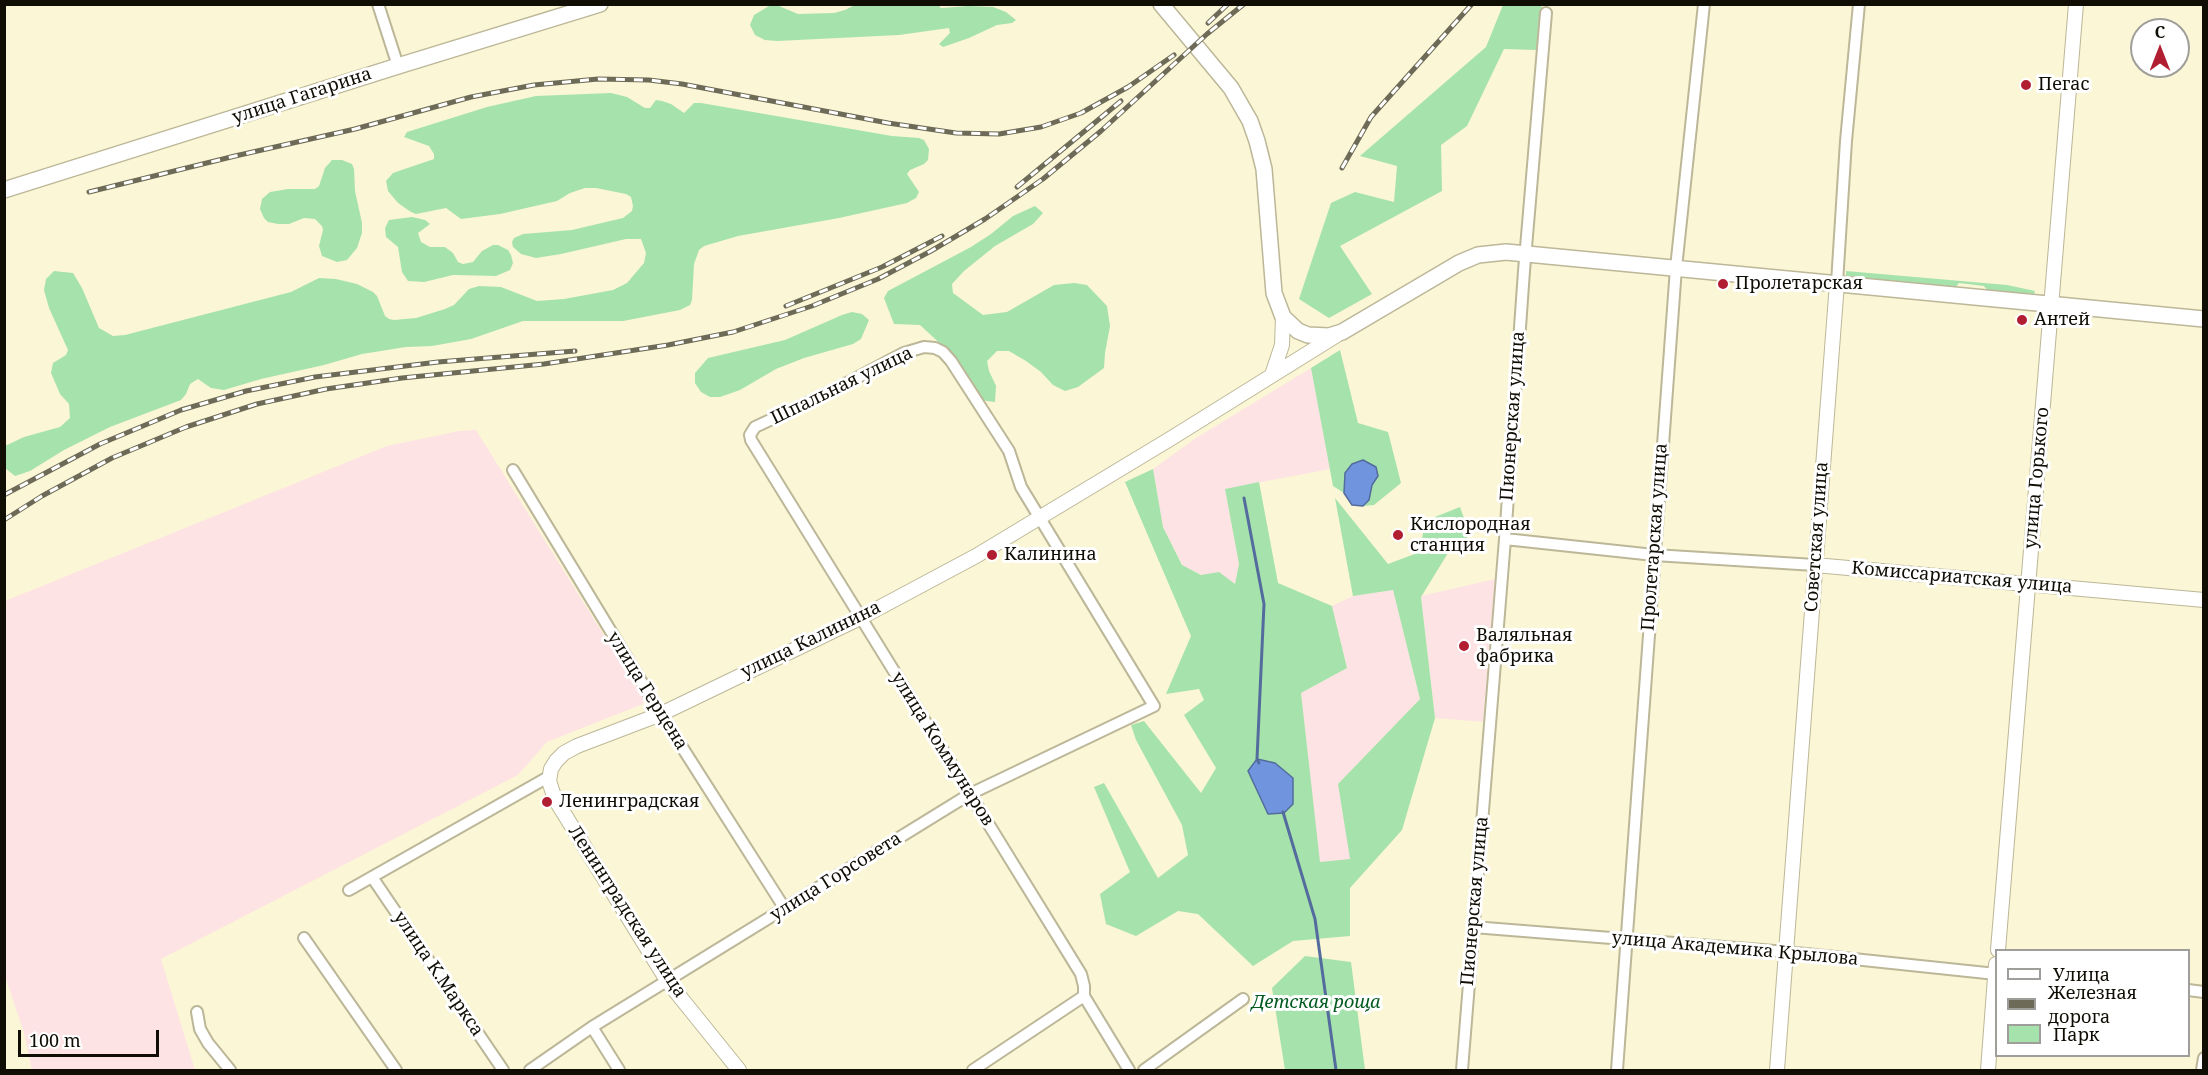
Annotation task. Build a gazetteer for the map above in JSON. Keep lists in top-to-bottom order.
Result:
{
  "streets": {
    "main road": ["улица Гагарина"],
    "street": [
      "Шпальная улица",
      "Пионерская улица",
      "улица Горького",
      "Пролетарская улица",
      "Советская улица",
      "Комиссариатская улица",
      "улица Калинина",
      "улица Герцена",
      "улица Коммунаров",
      "улица Горсовета",
      "Ленинградская улица",
      "улица Академика Крылова",
      "улица К.Маркса"
    ]
  },
  "crossings": [
    ["Шпальная улица", "улица Калинина"],
    ["Шпальная улица", "улица Коммунаров"],
    ["Шпальная улица", "улица Горсовета"],
    ["Пионерская улица", "Комиссариатская улица"],
    ["Пионерская улица", "улица Академика Крылова"],
    ["улица Горького", "Комиссариатская улица"],
    ["Пролетарская улица", "Комиссариатская улица"],
    ["Пролетарская улица", "улица Академика Крылова"],
    ["Советская улица", "Комиссариатская улица"],
    ["Советская улица", "улица Академика Крылова"],
    ["улица Калинина", "улица Герцена"],
    ["улица Калинина", "улица Коммунаров"],
    ["улица Калинина", "улица Горсовета"],
    ["улица Калинина", "Ленинградская улица"],
    ["улица Калинина", "улица К.Маркса"],
    ["улица Герцена", "улица Горсовета"],
    ["улица Коммунаров", "улица Горсовета"],
    ["улица Горсовета", "Ленинградская улица"]
  ],
  "parks": ["Детская роща"],
  "places": [
    "Пегас",
    "Пролетарская",
    "Антей",
    "Кислородная станция",
    "Калинина",
    "Валяльная фабрика",
    "Ленинградская"
  ],
  "legend": ["Улица", "Железная дорога", "Парк"],
  "scale_bar": "100 m",
  "north": "top"
}
